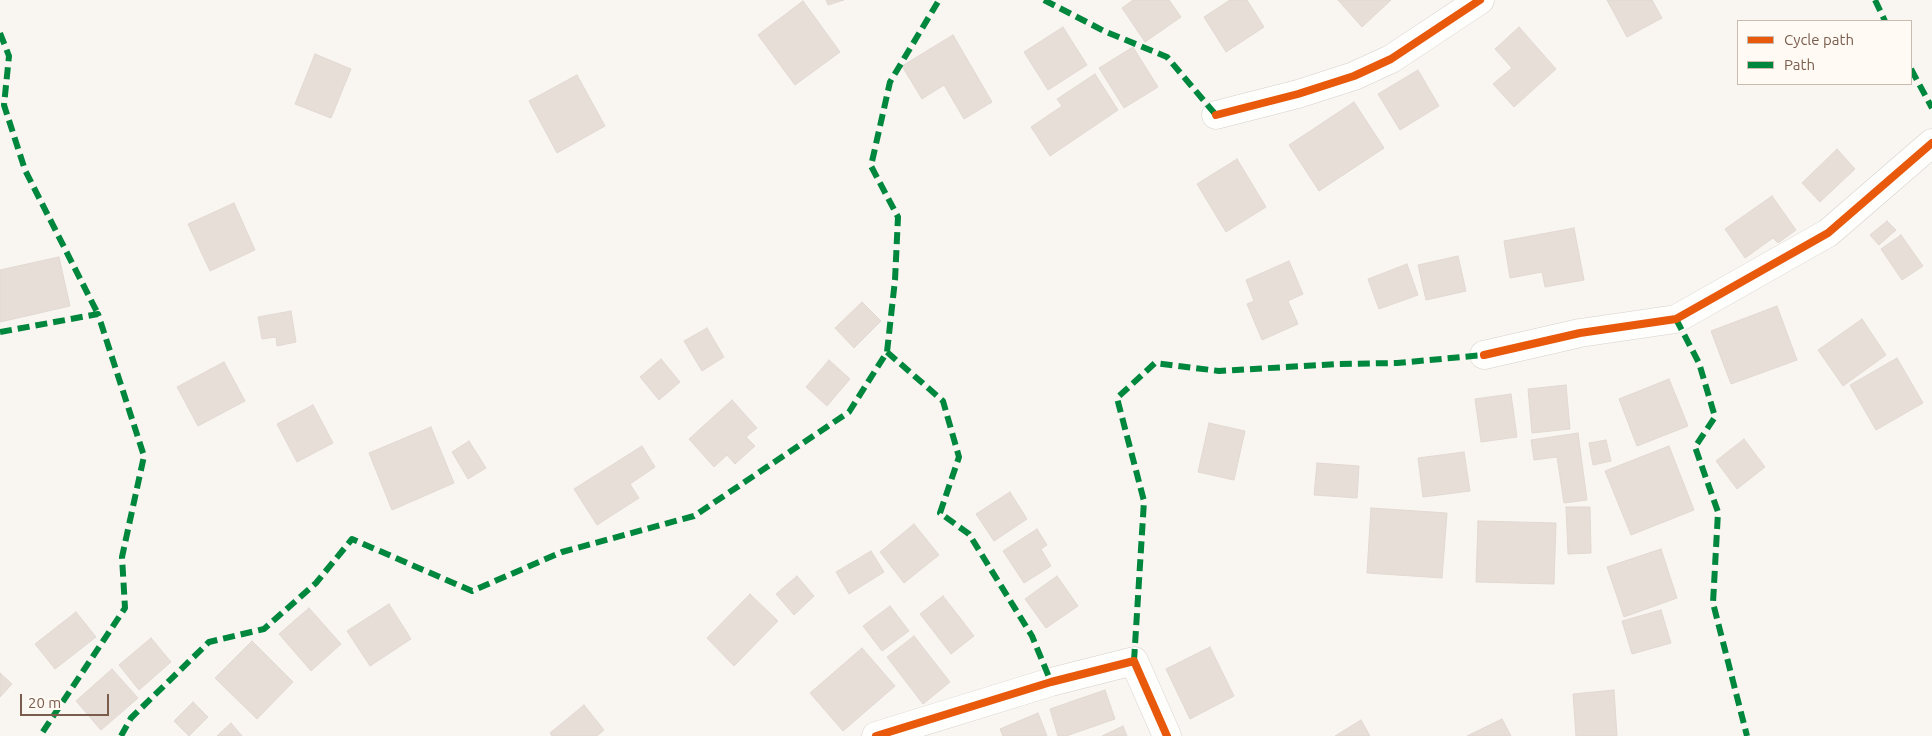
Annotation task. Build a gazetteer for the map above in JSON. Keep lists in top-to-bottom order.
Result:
{
  "legend": ["Cycle path", "Path"],
  "scale_bar": "20 m"
}
